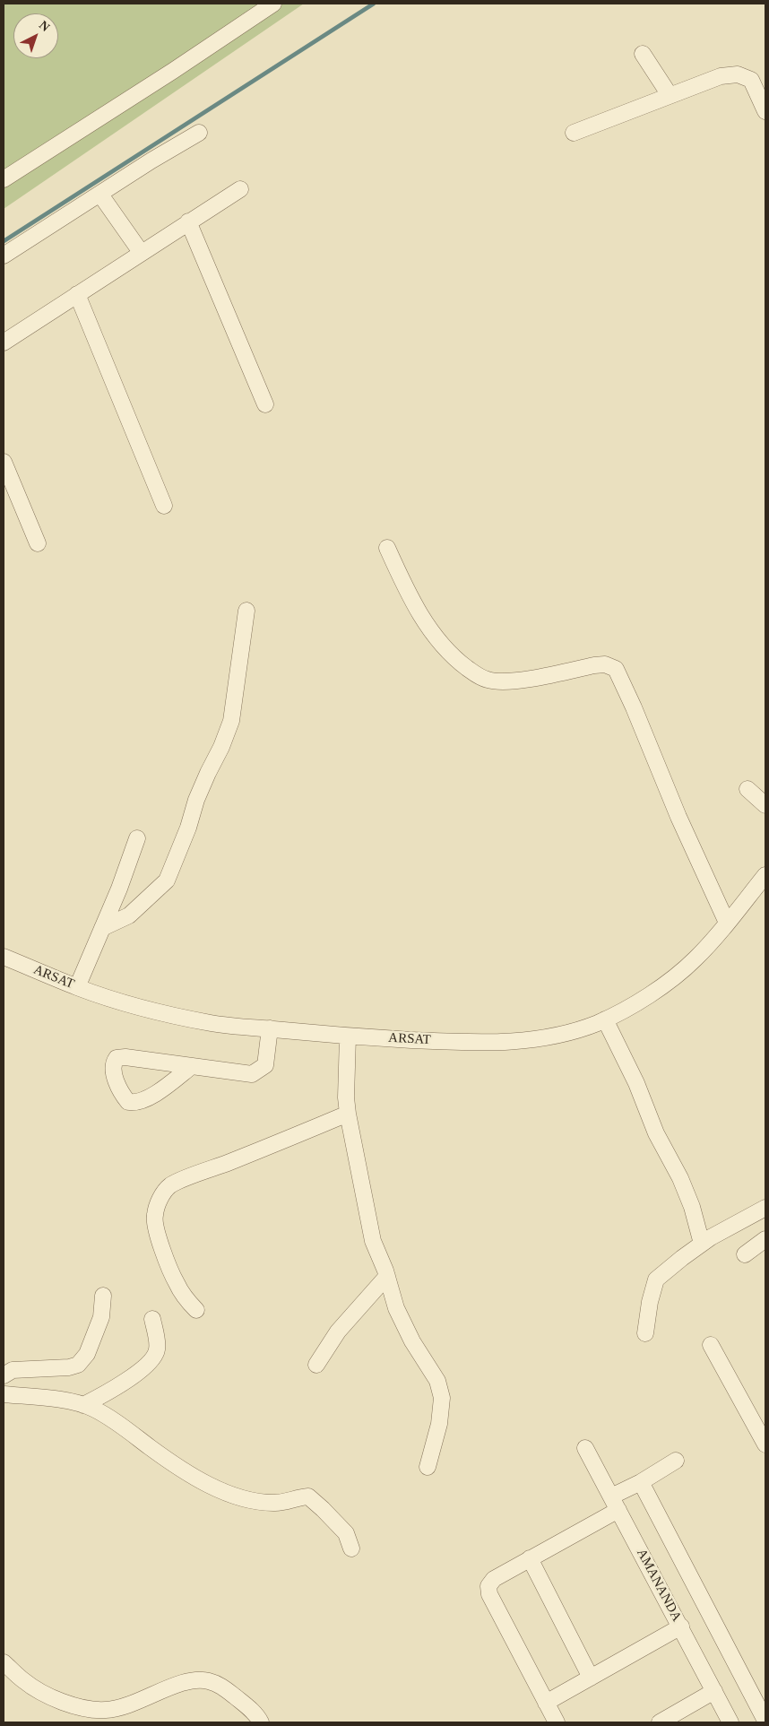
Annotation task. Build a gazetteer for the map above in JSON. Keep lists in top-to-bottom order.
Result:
{
  "streets": {
    "street": ["ARSAT", "AMANANDA"]
  },
  "north": "top right"
}
